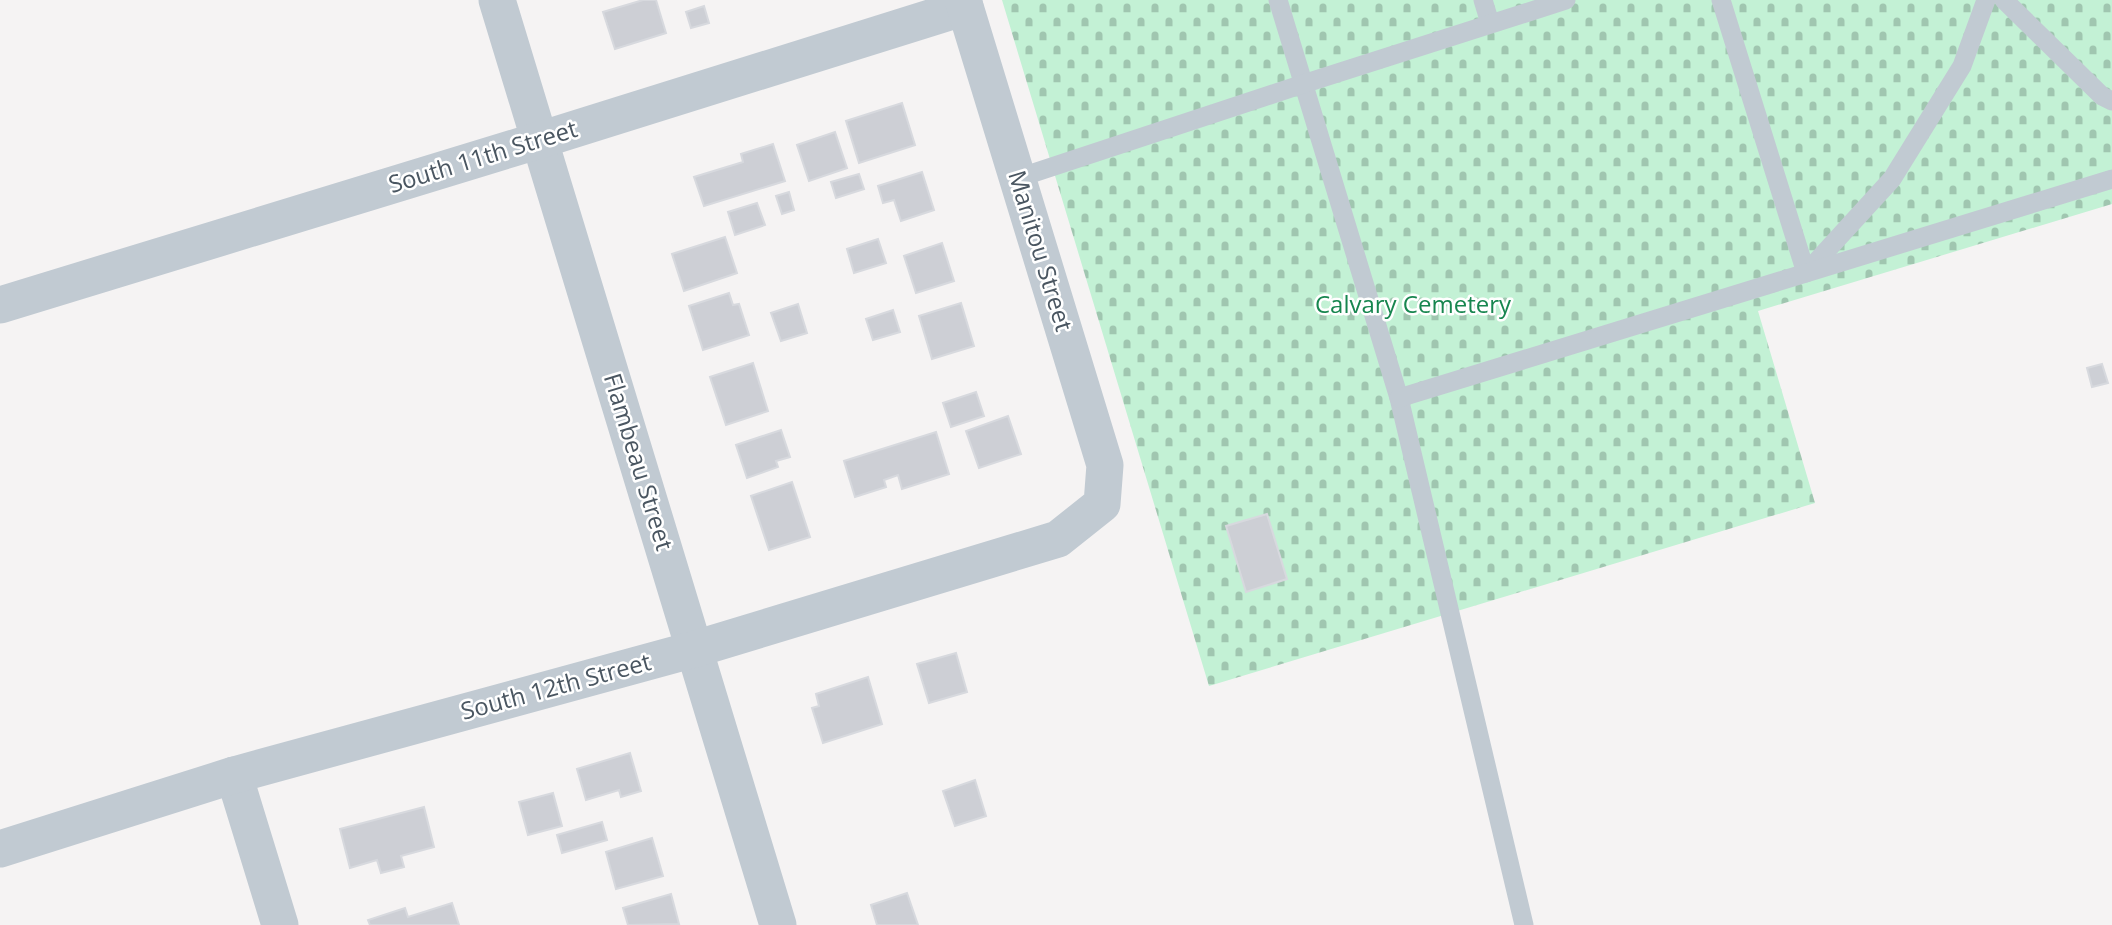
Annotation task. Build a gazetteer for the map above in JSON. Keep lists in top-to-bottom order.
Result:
{
  "streets": {
    "street": [
      "South 11th Street",
      "Manitou Street",
      "Flambeau Street",
      "South 12th Street"
    ]
  },
  "crossings": [
    ["South 11th Street", "Manitou Street"],
    ["South 11th Street", "Flambeau Street"],
    ["Manitou Street", "South 12th Street"],
    ["Flambeau Street", "South 12th Street"]
  ],
  "parks": ["Calvary Cemetery"]
}
